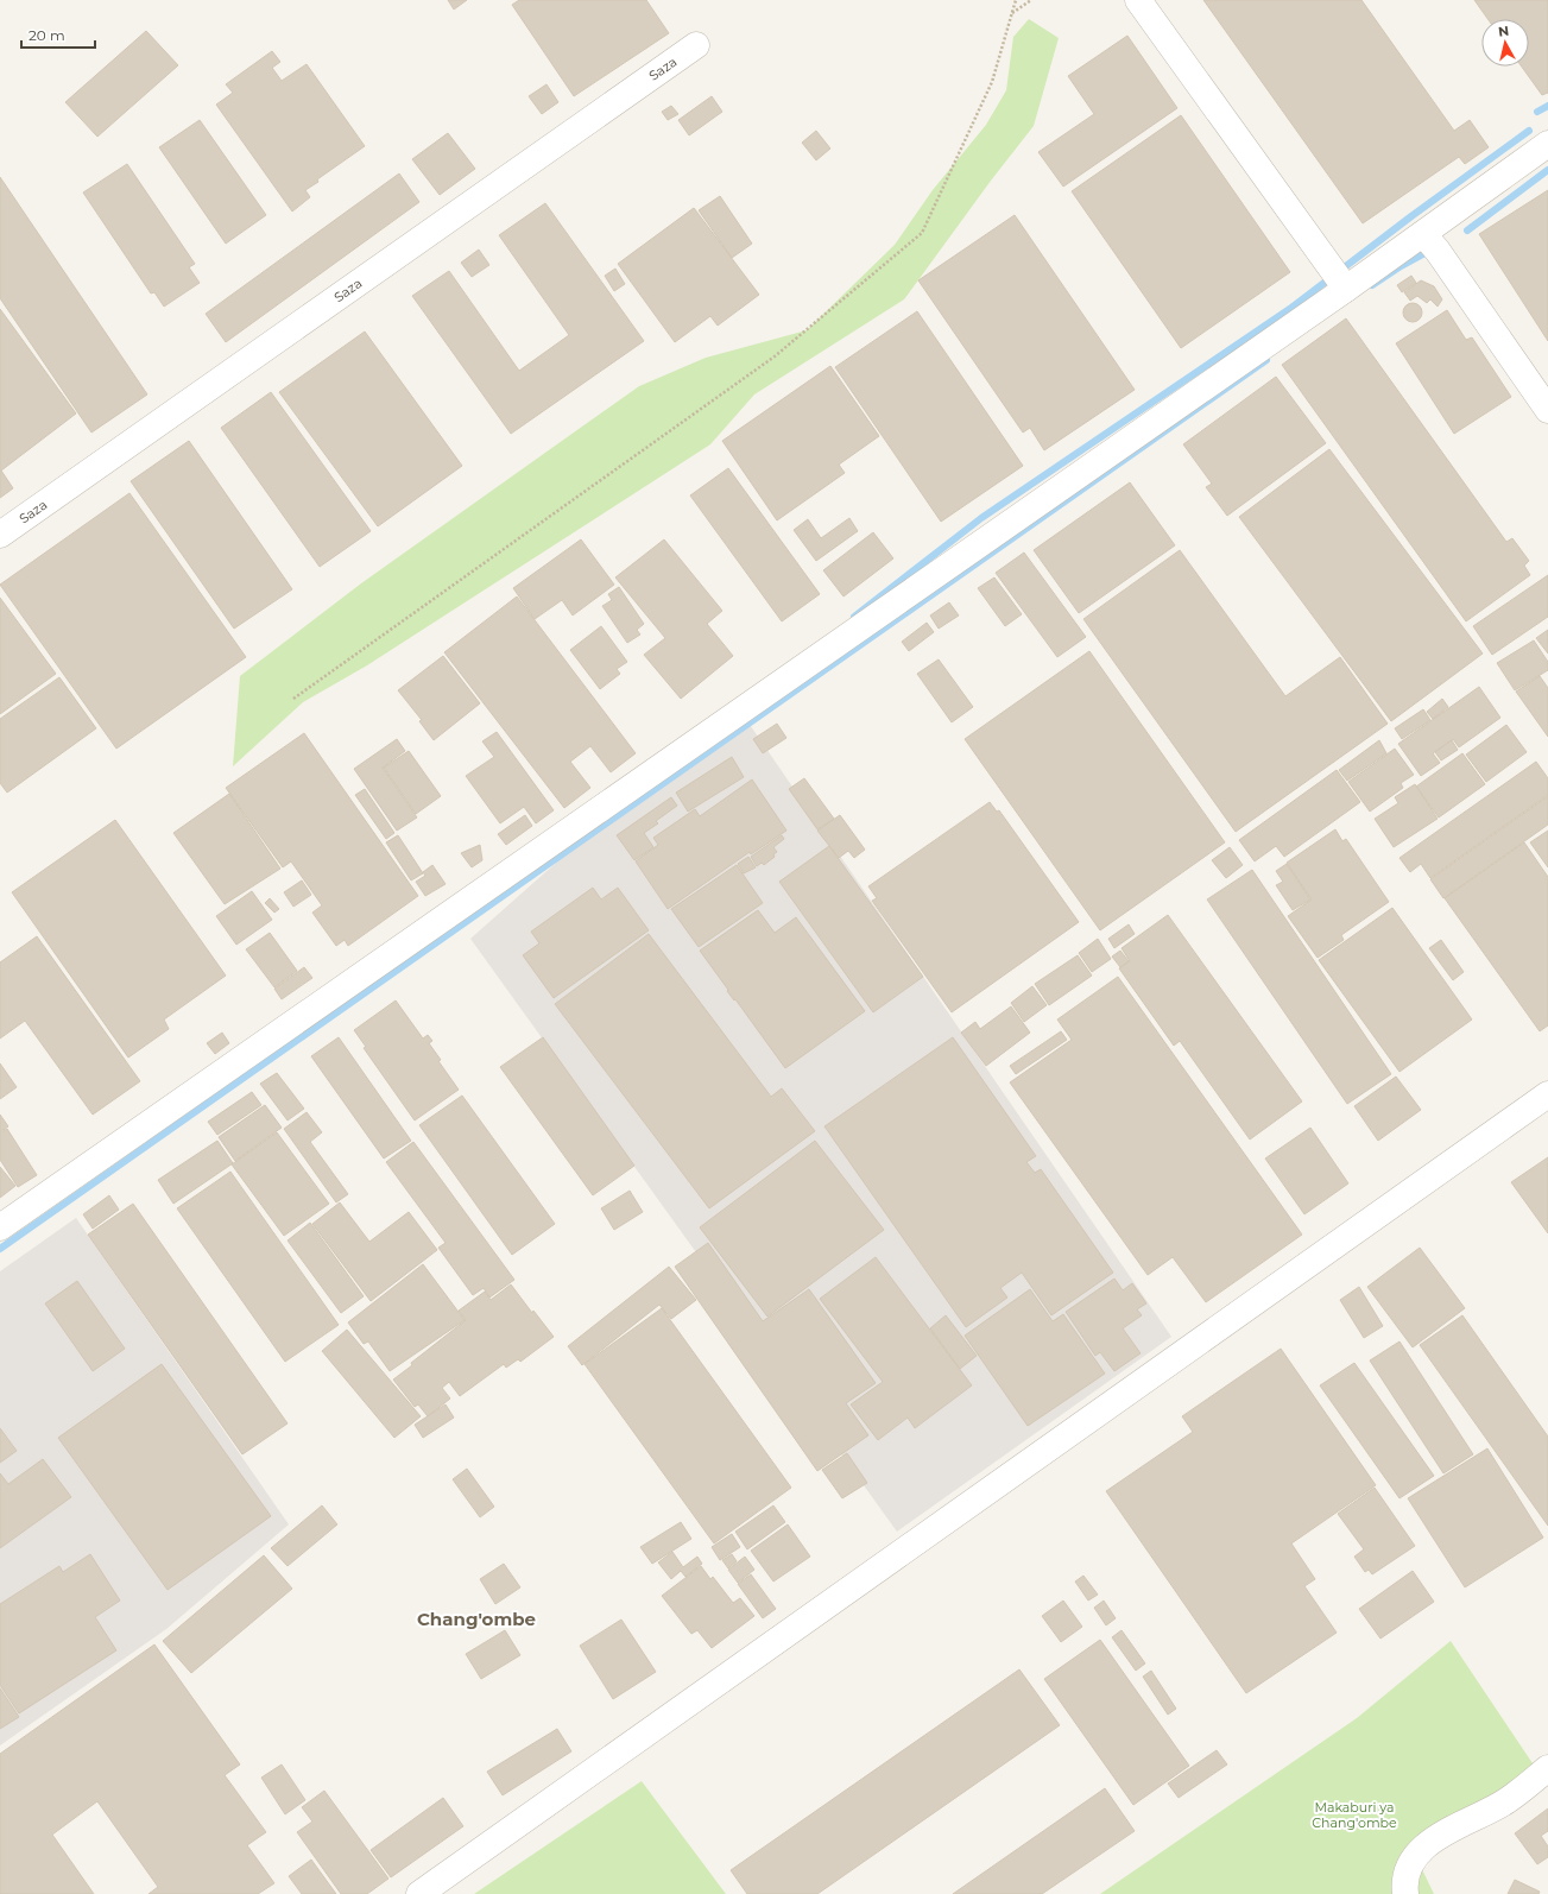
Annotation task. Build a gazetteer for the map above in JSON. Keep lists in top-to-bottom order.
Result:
{
  "streets": {
    "street": ["Saza"]
  },
  "districts": ["Chang'ombe"],
  "parks": ["Makaburi ya Chang'ombe"],
  "scale_bar": "20 m",
  "north": "top"
}
